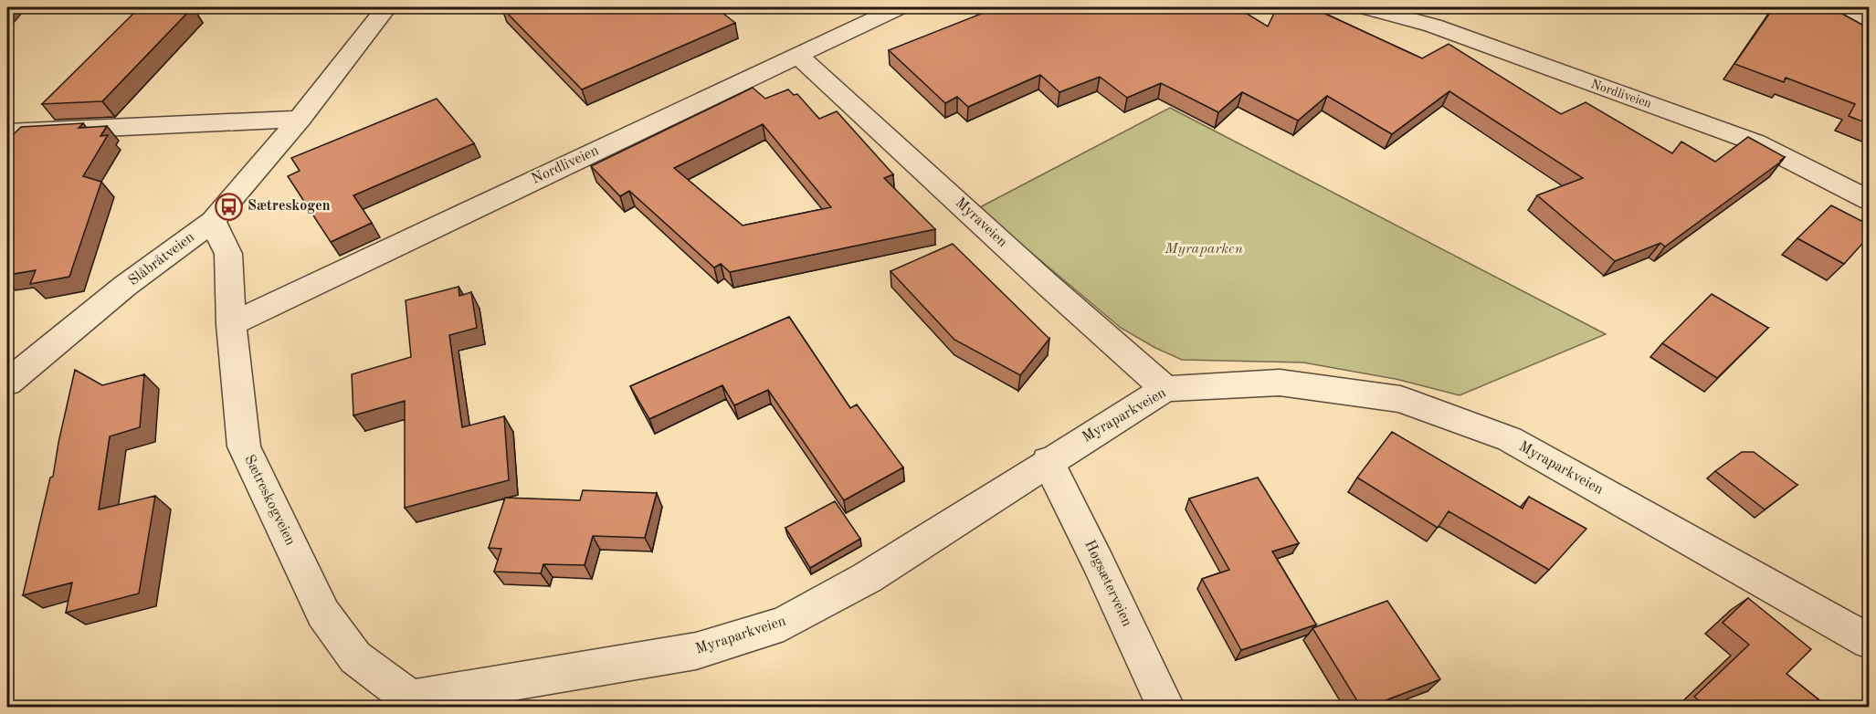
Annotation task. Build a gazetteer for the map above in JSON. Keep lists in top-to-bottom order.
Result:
{
  "streets": {
    "street": [
      "Nordliveien",
      "Myraveien",
      "Slåbråtveien",
      "Myraparkveien",
      "Sætreskogveien",
      "Høgsæterveien"
    ]
  },
  "crossings": [
    ["Nordliveien", "Myraveien"],
    ["Nordliveien", "Sætreskogveien"],
    ["Myraveien", "Myraparkveien"],
    ["Slåbråtveien", "Sætreskogveien"],
    ["Myraparkveien", "Sætreskogveien"],
    ["Myraparkveien", "Høgsæterveien"]
  ],
  "parks": ["Myraparken"],
  "places": {
    "bus stop": ["Sætreskogen"]
  }
}
